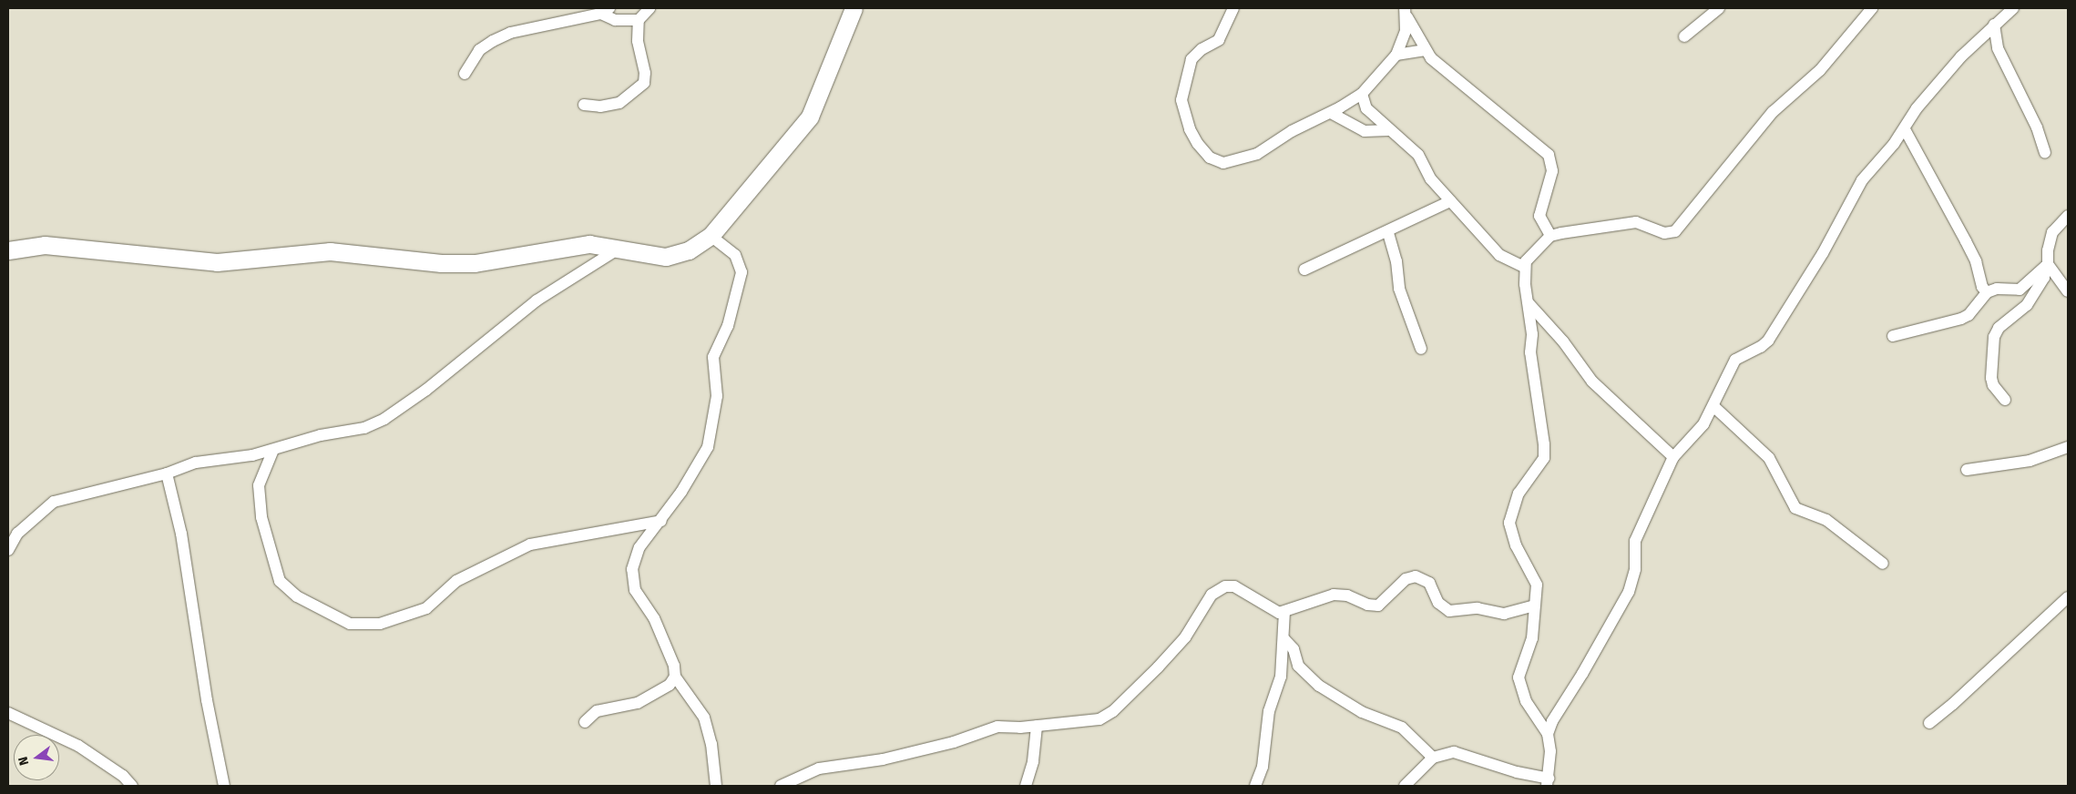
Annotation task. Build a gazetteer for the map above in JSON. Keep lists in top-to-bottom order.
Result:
{
  "north": "left"
}
